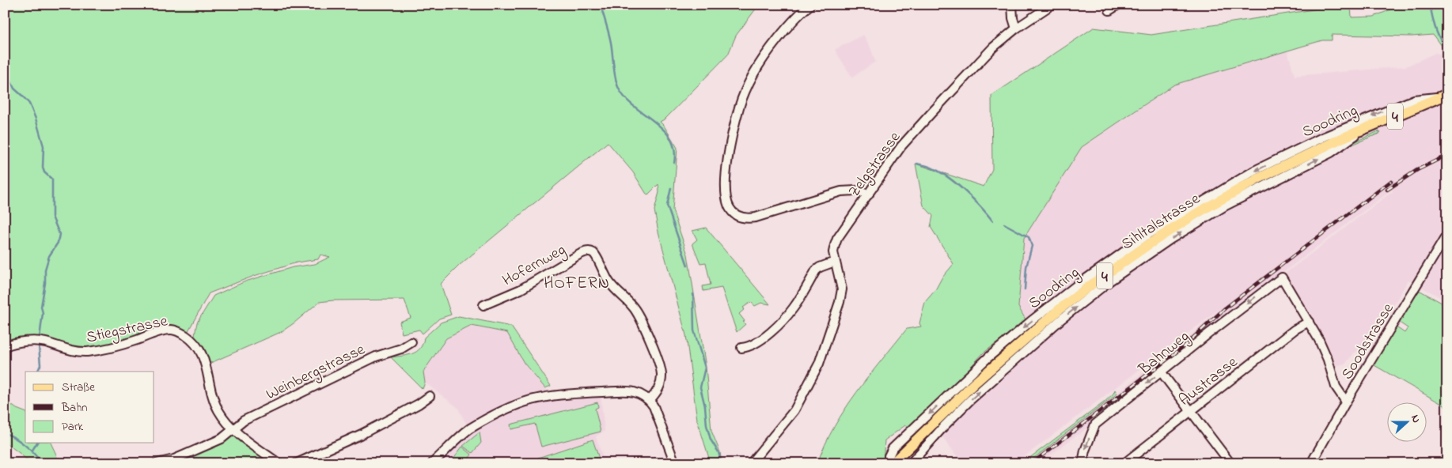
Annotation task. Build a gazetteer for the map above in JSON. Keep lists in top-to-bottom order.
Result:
{
  "streets": {
    "main road": ["4", "Sihltalstrasse"],
    "street": [
      "Soodring",
      "Zelgstrasse",
      "Hofernweg",
      "Stiegstrasse",
      "Soodstrasse",
      "Bahnweg",
      "Weinbergstrasse",
      "Austrasse"
    ]
  },
  "crossings": [
    ["Soodring", "Sihltalstrasse"],
    ["Stiegstrasse", "Weinbergstrasse"],
    ["Bahnweg", "Austrasse"]
  ],
  "one_way": ["Bahnweg"],
  "districts": ["HOFERN"],
  "legend": ["Straße", "Bahn", "Park"],
  "north": "right"
}
